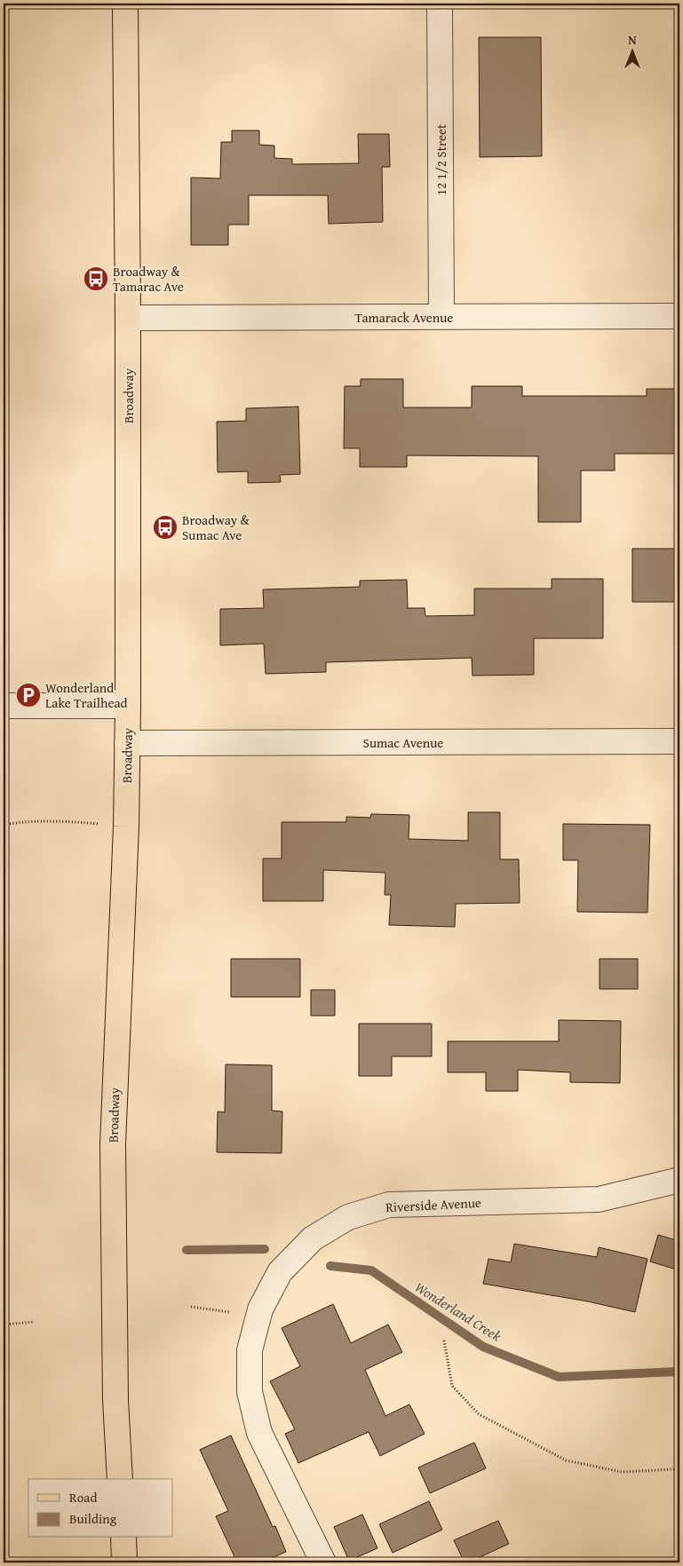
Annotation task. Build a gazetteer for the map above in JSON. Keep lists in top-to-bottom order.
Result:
{
  "streets": {
    "main road": ["Broadway"],
    "street": [
      "12 1/2 Street",
      "Tamarack Avenue",
      "Sumac Avenue",
      "Riverside Avenue"
    ]
  },
  "crossings": [
    ["12 1/2 Street", "Tamarack Avenue"],
    ["Tamarack Avenue", "Broadway"],
    ["Broadway", "Sumac Avenue"]
  ],
  "water": ["Wonderland Creek"],
  "places": {
    "bus stop": ["Broadway & Tamarac Ave", "Broadway & Sumac Ave"],
    "parking": ["Wonderland Lake Trailhead"]
  },
  "legend": ["Road", "Building"],
  "north": "top"
}
